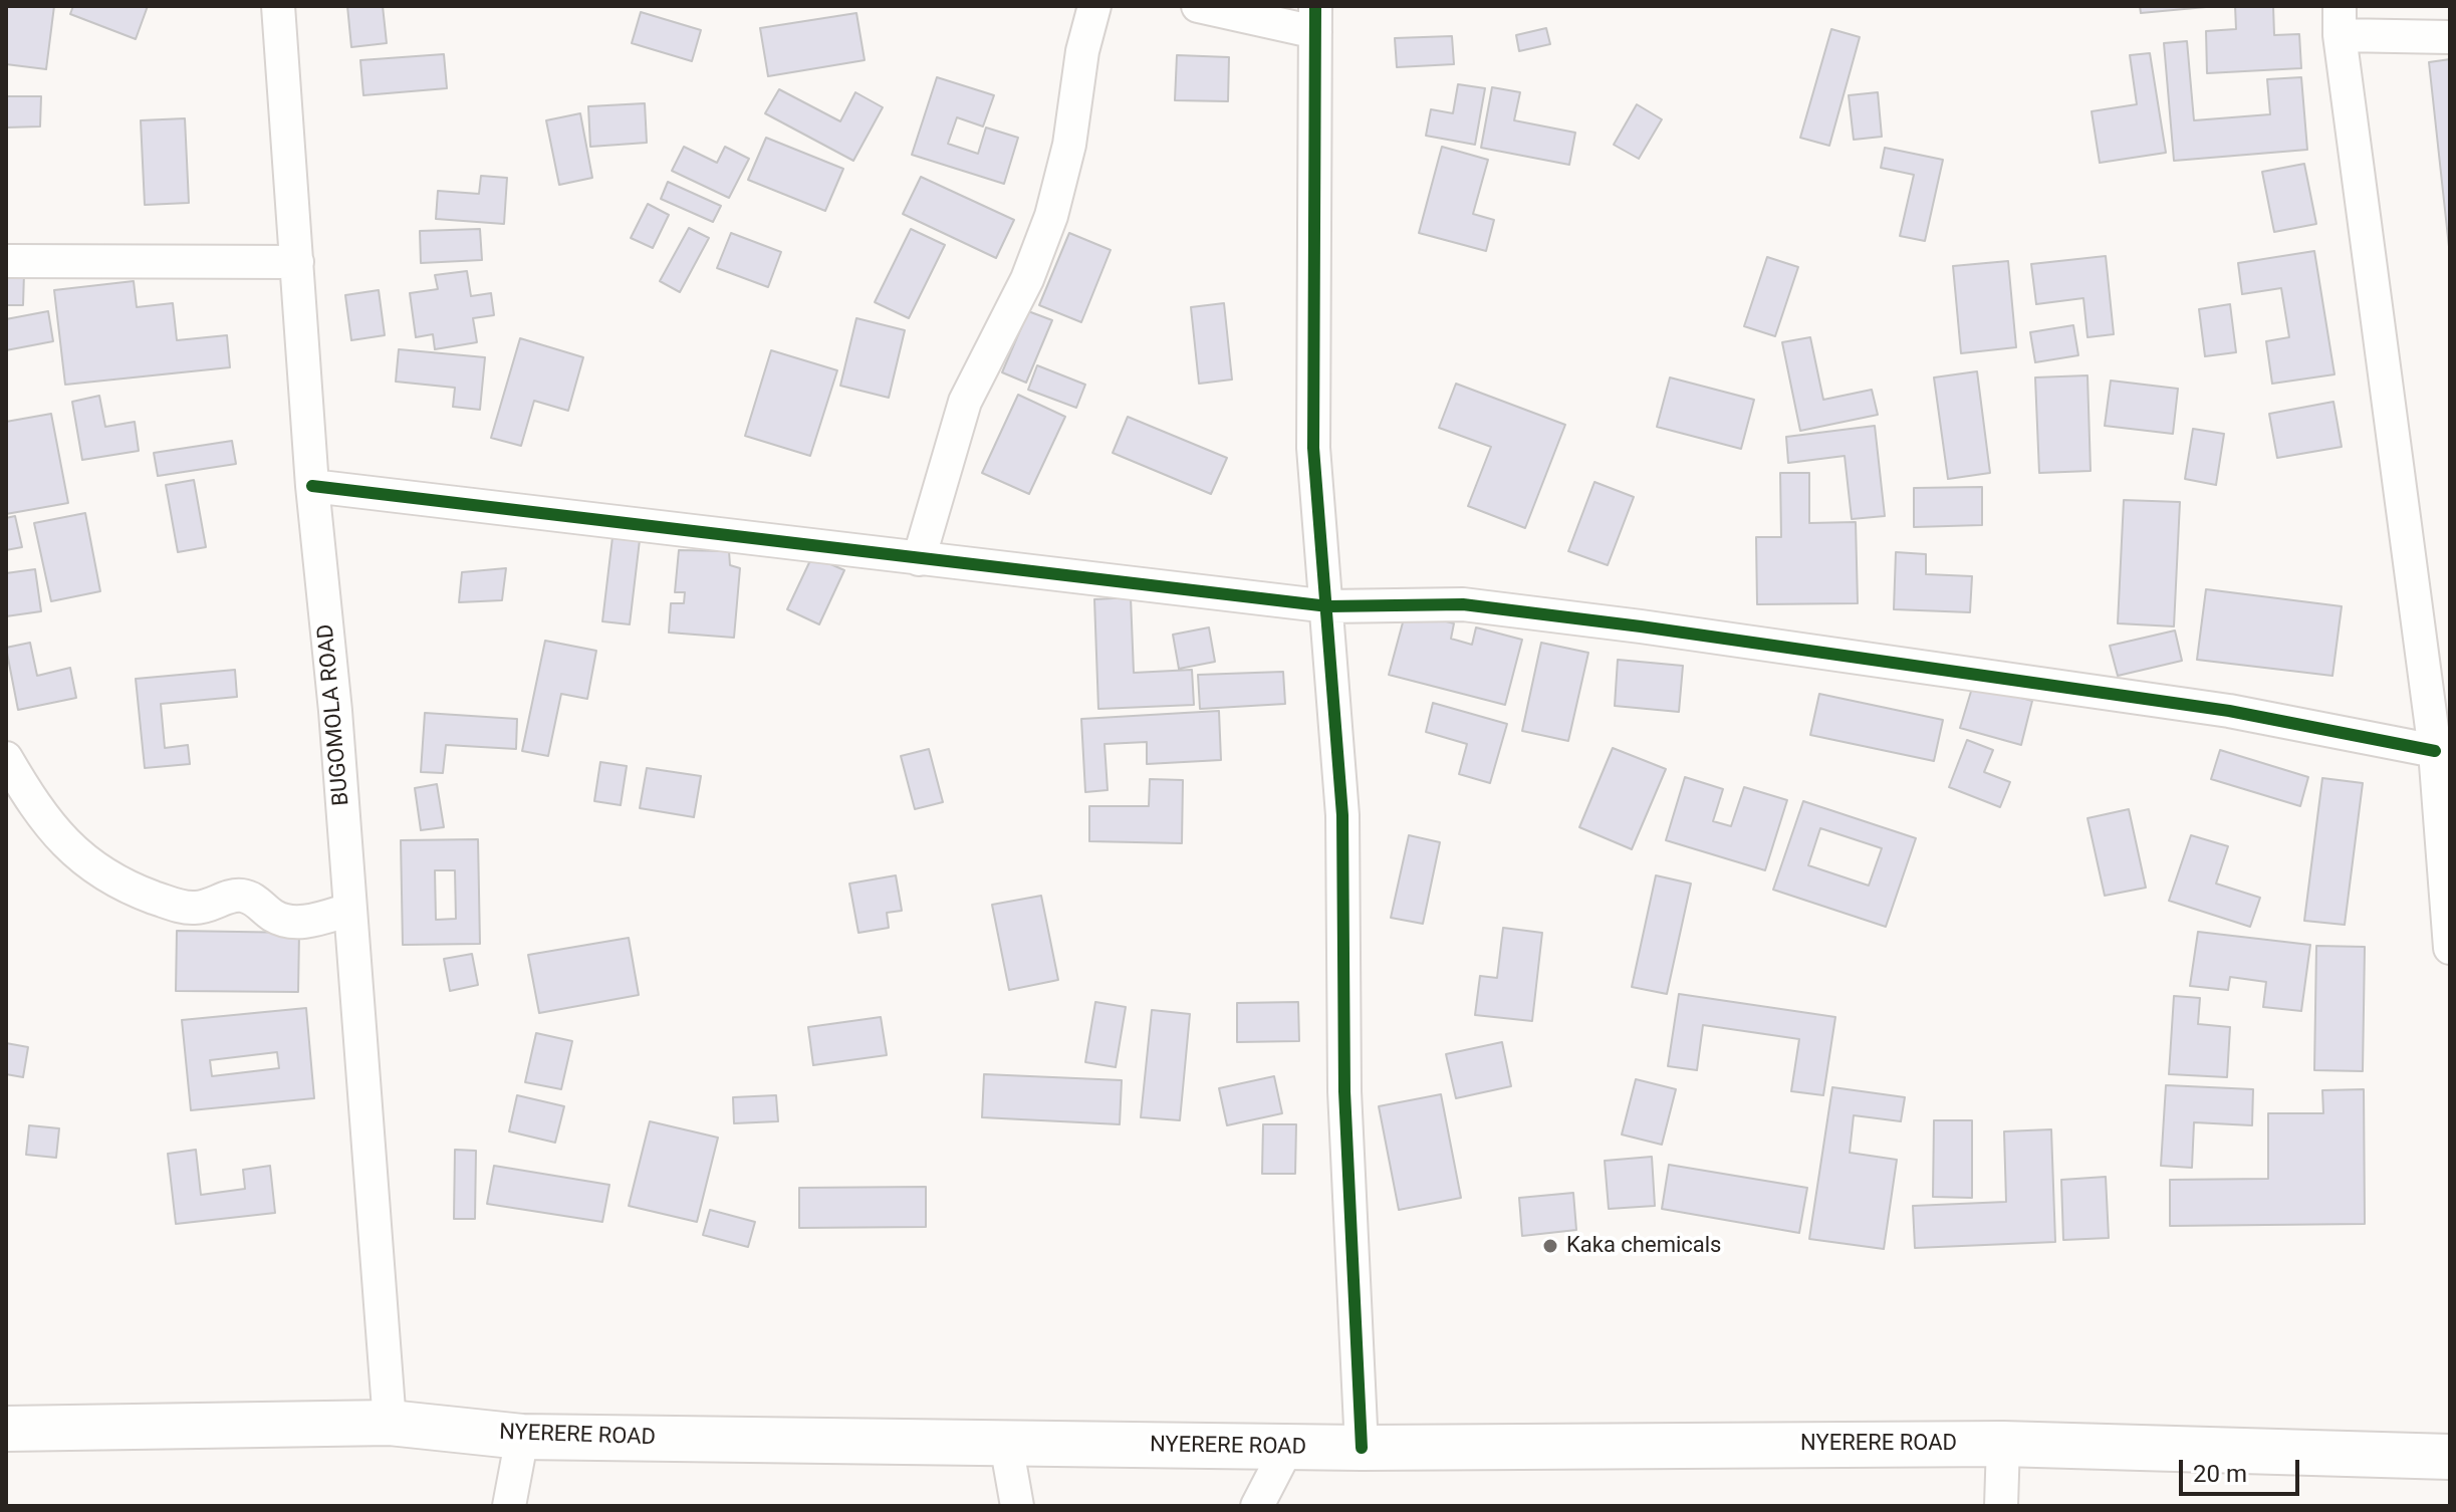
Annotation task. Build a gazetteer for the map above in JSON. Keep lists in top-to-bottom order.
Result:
{
  "streets": {
    "highway": ["NYERERE ROAD"],
    "street": ["BUGOMOLA ROAD"]
  },
  "crossings": [
    ["BUGOMOLA ROAD", "NYERERE ROAD"]
  ],
  "places": ["Kaka chemicals"],
  "scale_bar": "20 m"
}
